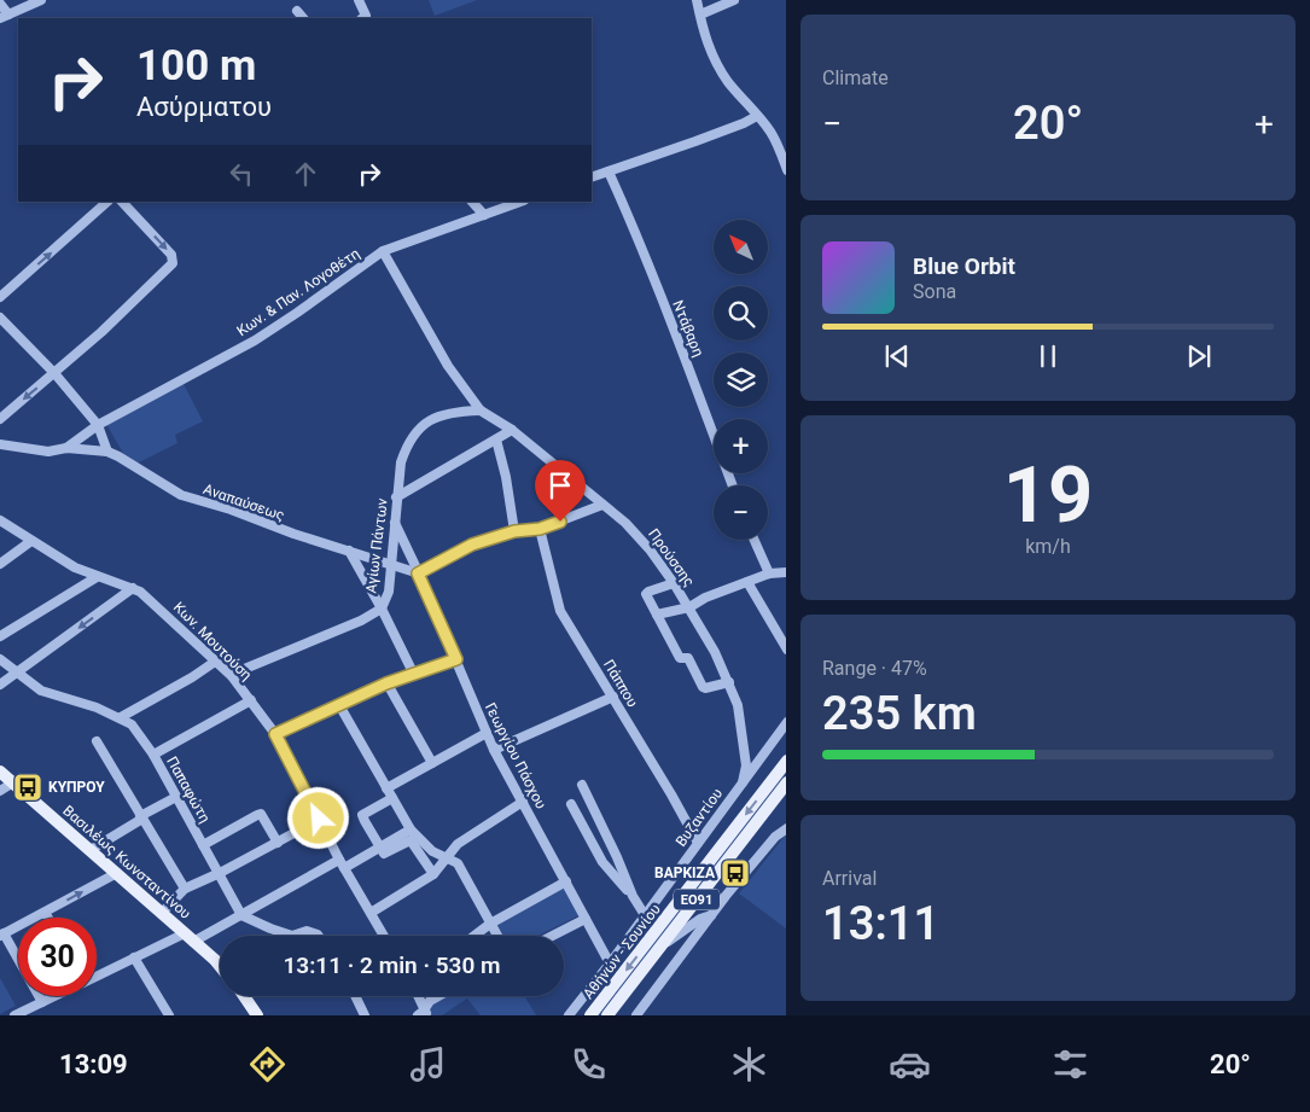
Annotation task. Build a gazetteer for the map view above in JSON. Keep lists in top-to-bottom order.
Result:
{
  "streets": {
    "main road": ["Βασιλέως Κωνσταντίνου", "ΕΟ91", "Αθήνών - Σουνίου"],
    "street": [
      "Κων. & Παν. Λογοθέτη",
      "Ντάβαρη",
      "Αναπαύσεως",
      "Αγίων Πάντων",
      "Προύσσης",
      "Κων. Μουτούση",
      "Πάππου",
      "Γεωργίου Πάσχου",
      "Παπαφώτη",
      "Βυζαντίου"
    ]
  },
  "crossings": [
    ["Κων. & Παν. Λογοθέτη", "Αναπαύσεως"],
    ["Αναπαύσεως", "Αγίων Πάντων"],
    ["Αναπαύσεως", "Γεωργίου Πάσχου"],
    ["Αγίων Πάντων", "Προύσσης"],
    ["Αγίων Πάντων", "Κων. Μουτούση"],
    ["Αγίων Πάντων", "Γεωργίου Πάσχου"],
    ["Προύσσης", "Βυζαντίου"],
    ["Πάππου", "Βυζαντίου"],
    ["Γεωργίου Πάσχου", "Βυζαντίου"]
  ],
  "places": {
    "bus stop": ["ΚΥΠΡΟΥ", "ΒΑΡΚΙΖΑ"]
  },
  "north": "top left",
  "page": {
    "tile": [
      "Climate",
      ["19", "km/h"],
      ["Range · 47%", "235 km"],
      ["Arrival", "13:11"]
    ],
    "turn": ["100 m", "Ασύρματου"],
    "heat": ["−", "20°", "+"],
    "map_buttons": ["+", "−"],
    "song": ["Blue Orbit", "Sona"],
    "limit": "30",
    "trip": "13:11 · 2 min · 530 m",
    "tabs": ["13:09", "20°"]
  }
}
